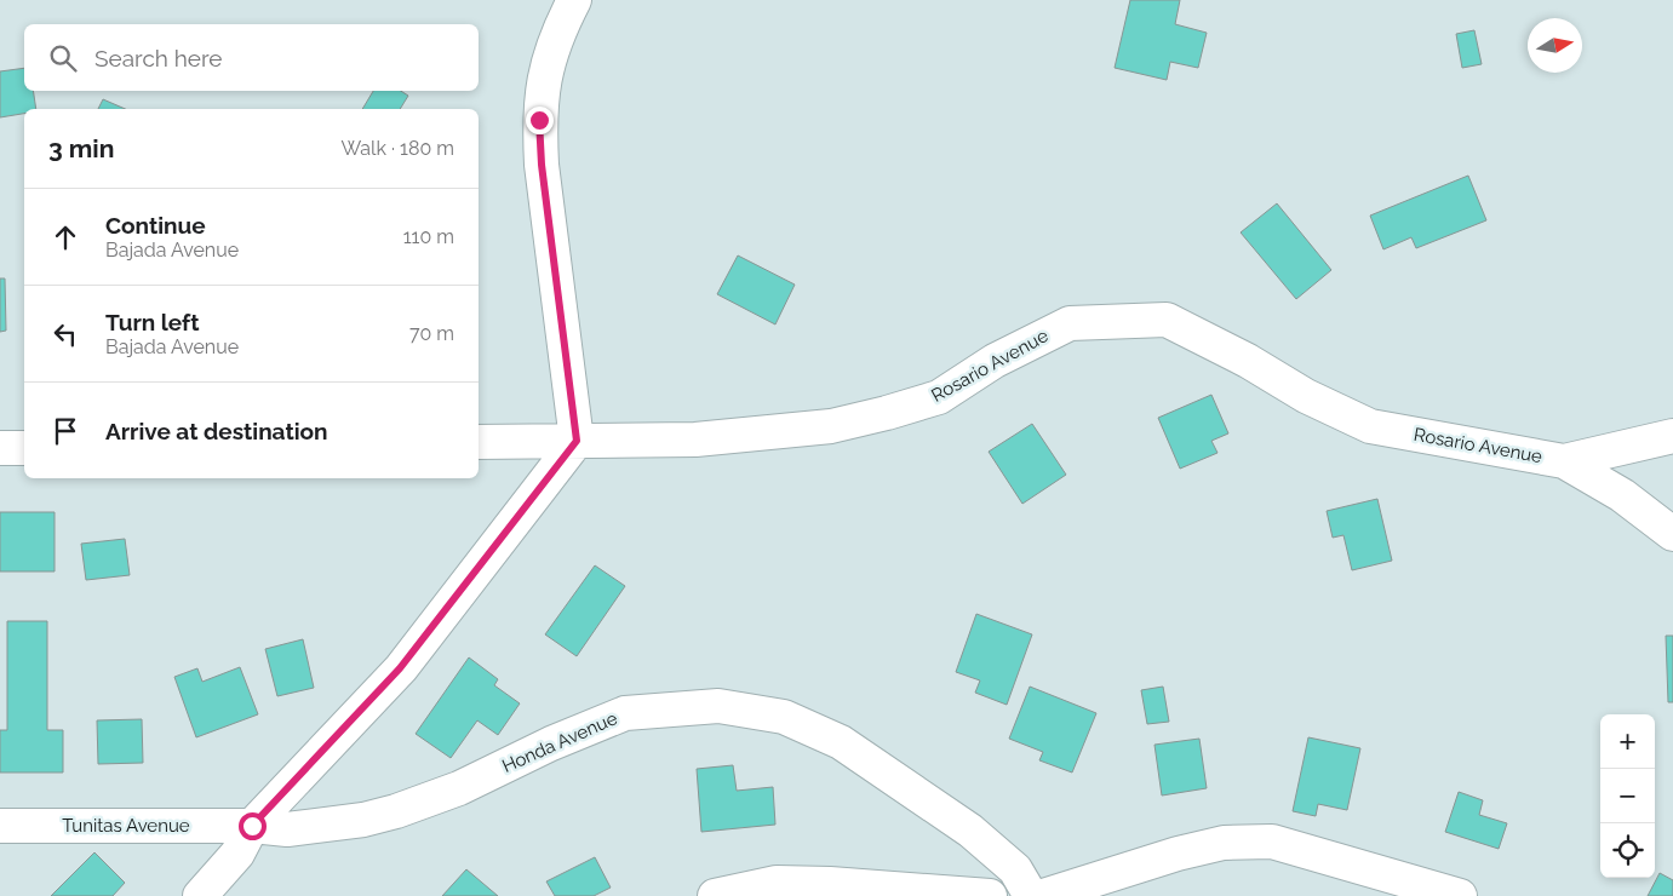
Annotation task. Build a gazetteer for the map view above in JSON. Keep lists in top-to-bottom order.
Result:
{
  "streets": {
    "street": ["Rosario Avenue", "Honda Avenue", "Tunitas Avenue"]
  },
  "crossings": [
    ["Honda Avenue", "Tunitas Avenue"]
  ],
  "north": "right",
  "page": {
    "search": "Search here",
    "heading": ["3 min", "Walk · 180 m"],
    "list": [
      ["Continue", "Bajada Avenue", "110 m"],
      ["Turn left", "Bajada Avenue", "70 m"],
      "Arrive at destination"
    ],
    "map_buttons": ["+", "−"]
  }
}
